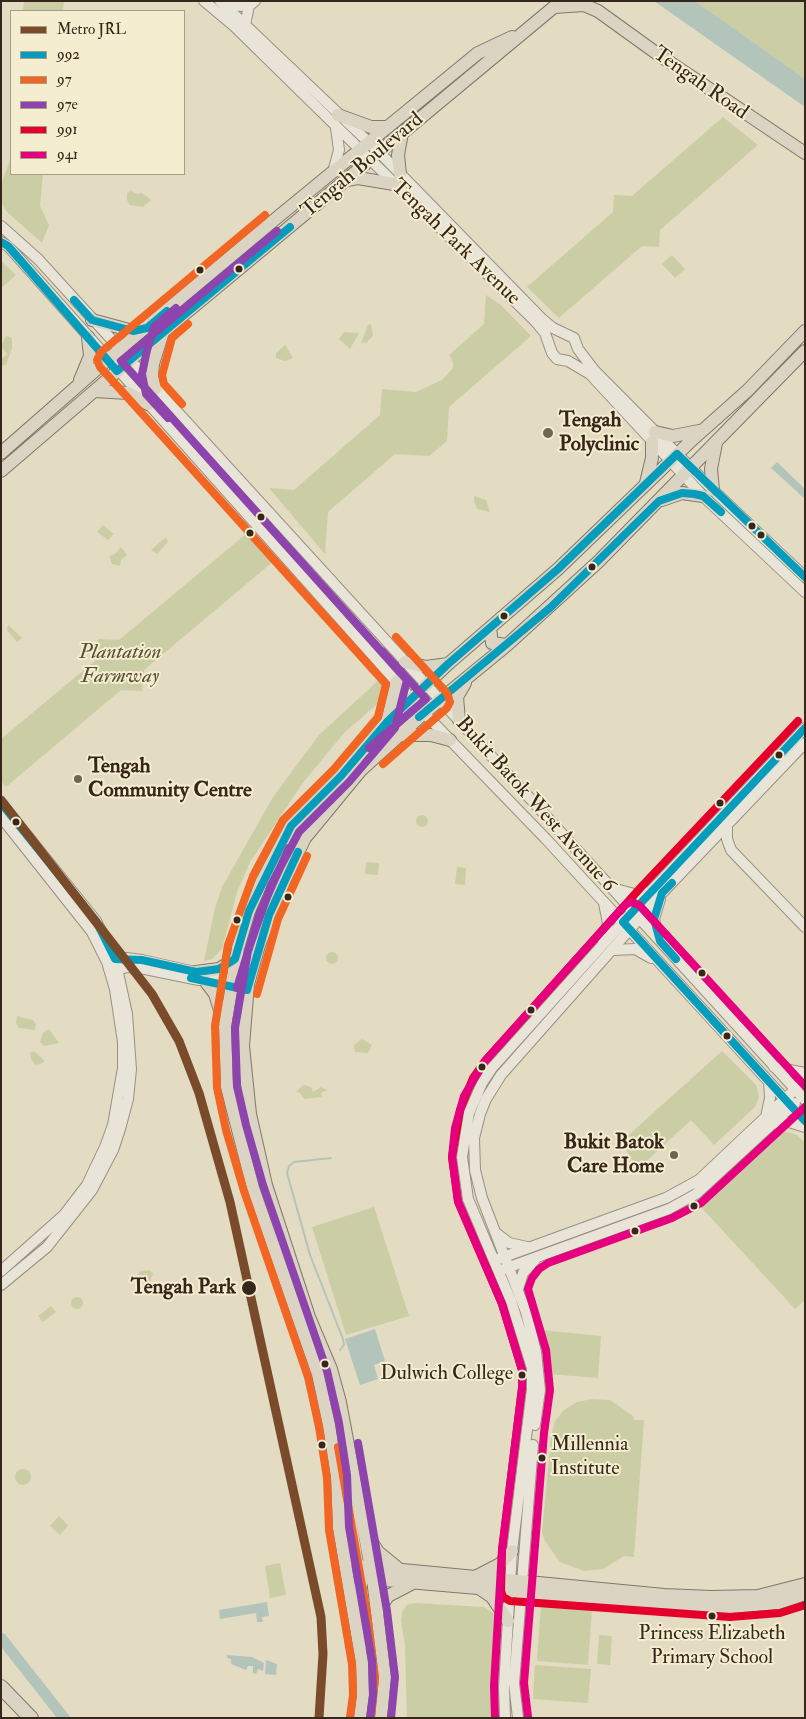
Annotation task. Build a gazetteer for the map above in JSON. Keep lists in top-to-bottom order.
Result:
{
  "streets": {
    "main road": ["Tengah Road", "Tengah Boulevard"],
    "street": ["Tengah Park Avenue", "Bukit Batok West Avenue 6"]
  },
  "crossings": [
    ["Tengah Road", "Tengah Boulevard"],
    ["Tengah Boulevard", "Tengah Park Avenue"],
    ["Tengah Boulevard", "Bukit Batok West Avenue 6"]
  ],
  "parks": ["Plantation Farmway"],
  "places": [
    "Tengah Polyclinic",
    "Tengah Community Centre",
    "Bukit Batok Care Home",
    "Tengah Park",
    "Dulwich College",
    "Millennia Institute",
    "Princess Elizabeth Primary School"
  ],
  "lines": [
    "transit line 97",
    "transit line 992",
    "transit line 97e",
    "transit line 991",
    "metro line JRL",
    "transit line 941"
  ],
  "legend": [
    "Metro JRL",
    "992",
    "97",
    "97e",
    "991",
    "941"
  ]
}
